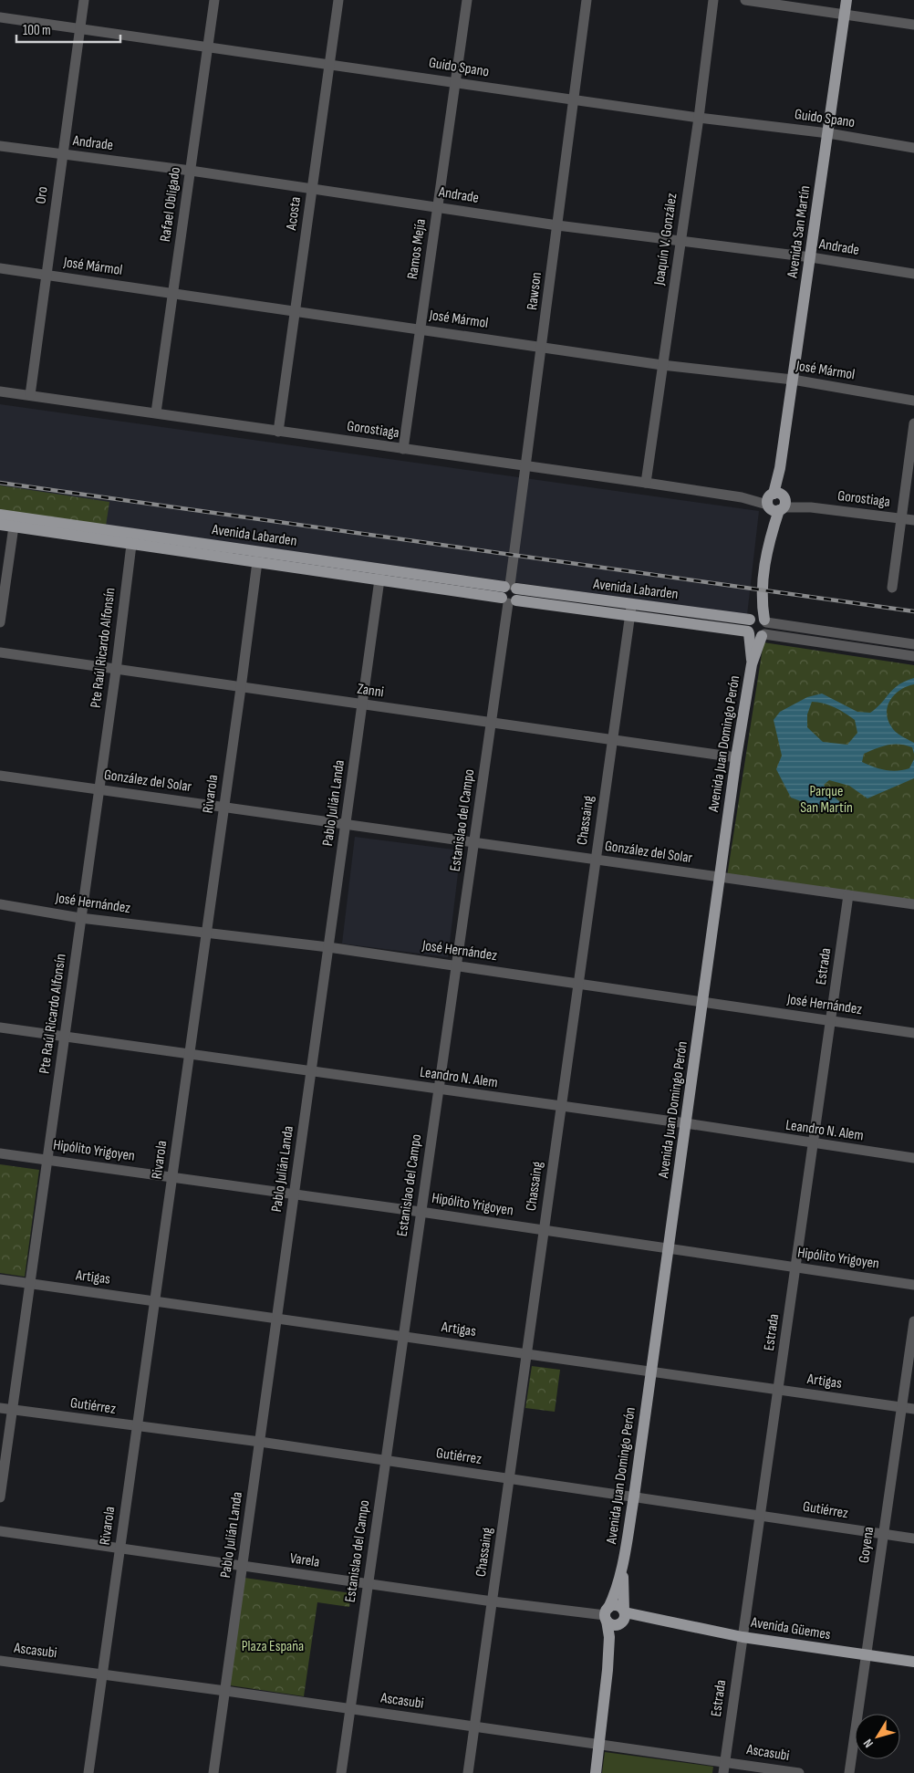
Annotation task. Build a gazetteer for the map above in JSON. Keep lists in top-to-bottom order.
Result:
{
  "streets": {
    "main road": [
      "Avenida San Martín",
      "Avenida Labarden",
      "Avenida Juan Domingo Perón",
      "Avenida Güemes"
    ],
    "street": [
      "Guido Spano",
      "Andrade",
      "Oro",
      "Rafael Obligado",
      "Acosta",
      "Joaquín V. González",
      "Ramos Mejía",
      "José Mármol",
      "Rawson",
      "Gorostiaga",
      "Pte Raúl Ricardo Alfonsín",
      "Zanni",
      "González del Solar",
      "Rivarola",
      "Pablo Julián Landa",
      "Estanislao del Campo",
      "Chassaing",
      "José Hernández",
      "Estrada",
      "Leandro N. Alem",
      "Hipólito Yrigoyen",
      "Artigas",
      "Gutiérrez",
      "Goyena",
      "Varela",
      "Ascasubi"
    ]
  },
  "crossings": [
    ["Guido Spano", "Oro"],
    ["Guido Spano", "Rafael Obligado"],
    ["Guido Spano", "Acosta"],
    ["Guido Spano", "Avenida San Martín"],
    ["Guido Spano", "Joaquín V. González"],
    ["Guido Spano", "Ramos Mejía"],
    ["Guido Spano", "Rawson"],
    ["Andrade", "Oro"],
    ["Andrade", "Rafael Obligado"],
    ["Andrade", "Acosta"],
    ["Andrade", "Avenida San Martín"],
    ["Andrade", "Joaquín V. González"],
    ["Andrade", "Ramos Mejía"],
    ["Andrade", "Rawson"],
    ["Oro", "José Mármol"],
    ["Oro", "Gorostiaga"],
    ["Rafael Obligado", "José Mármol"],
    ["Rafael Obligado", "Gorostiaga"],
    ["Acosta", "José Mármol"],
    ["Acosta", "Gorostiaga"],
    ["Avenida San Martín", "José Mármol"],
    ["Avenida San Martín", "Gorostiaga"],
    ["Avenida San Martín", "Avenida Labarden"],
    ["Avenida San Martín", "Avenida Juan Domingo Perón"],
    ["Joaquín V. González", "José Mármol"],
    ["Joaquín V. González", "Gorostiaga"],
    ["Ramos Mejía", "José Mármol"],
    ["Ramos Mejía", "Gorostiaga"],
    ["José Mármol", "Rawson"],
    ["Rawson", "Gorostiaga"],
    ["Rawson", "Avenida Labarden"],
    ["Rawson", "Estanislao del Campo"],
    ["Avenida Labarden", "Pte Raúl Ricardo Alfonsín"],
    ["Avenida Labarden", "Avenida Juan Domingo Perón"],
    ["Avenida Labarden", "Rivarola"],
    ["Avenida Labarden", "Pablo Julián Landa"],
    ["Avenida Labarden", "Estanislao del Campo"],
    ["Avenida Labarden", "Chassaing"],
    ["Pte Raúl Ricardo Alfonsín", "Zanni"],
    ["Pte Raúl Ricardo Alfonsín", "González del Solar"],
    ["Pte Raúl Ricardo Alfonsín", "José Hernández"],
    ["Pte Raúl Ricardo Alfonsín", "Leandro N. Alem"],
    ["Pte Raúl Ricardo Alfonsín", "Hipólito Yrigoyen"],
    ["Pte Raúl Ricardo Alfonsín", "Artigas"],
    ["Pte Raúl Ricardo Alfonsín", "Gutiérrez"],
    ["Zanni", "Avenida Juan Domingo Perón"],
    ["Zanni", "Rivarola"],
    ["Zanni", "Pablo Julián Landa"],
    ["Zanni", "Estanislao del Campo"],
    ["Zanni", "Chassaing"],
    ["Avenida Juan Domingo Perón", "González del Solar"],
    ["Avenida Juan Domingo Perón", "José Hernández"],
    ["Avenida Juan Domingo Perón", "Leandro N. Alem"],
    ["Avenida Juan Domingo Perón", "Hipólito Yrigoyen"],
    ["Avenida Juan Domingo Perón", "Artigas"],
    ["Avenida Juan Domingo Perón", "Gutiérrez"],
    ["Avenida Juan Domingo Perón", "Varela"],
    ["Avenida Juan Domingo Perón", "Avenida Güemes"],
    ["Avenida Juan Domingo Perón", "Ascasubi"],
    ["González del Solar", "Rivarola"],
    ["González del Solar", "Pablo Julián Landa"],
    ["González del Solar", "Estanislao del Campo"],
    ["González del Solar", "Chassaing"],
    ["González del Solar", "Estrada"],
    ["Rivarola", "José Hernández"],
    ["Rivarola", "Leandro N. Alem"],
    ["Rivarola", "Hipólito Yrigoyen"],
    ["Rivarola", "Artigas"],
    ["Rivarola", "Gutiérrez"],
    ["Rivarola", "Varela"],
    ["Rivarola", "Ascasubi"],
    ["Pablo Julián Landa", "José Hernández"],
    ["Pablo Julián Landa", "Leandro N. Alem"],
    ["Pablo Julián Landa", "Hipólito Yrigoyen"],
    ["Pablo Julián Landa", "Artigas"],
    ["Pablo Julián Landa", "Gutiérrez"],
    ["Pablo Julián Landa", "Varela"],
    ["Pablo Julián Landa", "Ascasubi"],
    ["Estanislao del Campo", "José Hernández"],
    ["Estanislao del Campo", "Leandro N. Alem"],
    ["Estanislao del Campo", "Hipólito Yrigoyen"],
    ["Estanislao del Campo", "Artigas"],
    ["Estanislao del Campo", "Gutiérrez"],
    ["Estanislao del Campo", "Varela"],
    ["Estanislao del Campo", "Ascasubi"],
    ["Chassaing", "José Hernández"],
    ["Chassaing", "Leandro N. Alem"],
    ["Chassaing", "Hipólito Yrigoyen"],
    ["Chassaing", "Artigas"],
    ["Chassaing", "Gutiérrez"],
    ["Chassaing", "Varela"],
    ["Chassaing", "Ascasubi"],
    ["José Hernández", "Estrada"],
    ["Estrada", "Leandro N. Alem"],
    ["Estrada", "Hipólito Yrigoyen"],
    ["Estrada", "Artigas"],
    ["Estrada", "Gutiérrez"],
    ["Estrada", "Avenida Güemes"],
    ["Estrada", "Ascasubi"],
    ["Artigas", "Goyena"],
    ["Gutiérrez", "Goyena"],
    ["Goyena", "Avenida Güemes"]
  ],
  "parks": ["Parque San Martín", "Plaza España"],
  "scale_bar": "100 m",
  "north": "bottom left"
}
